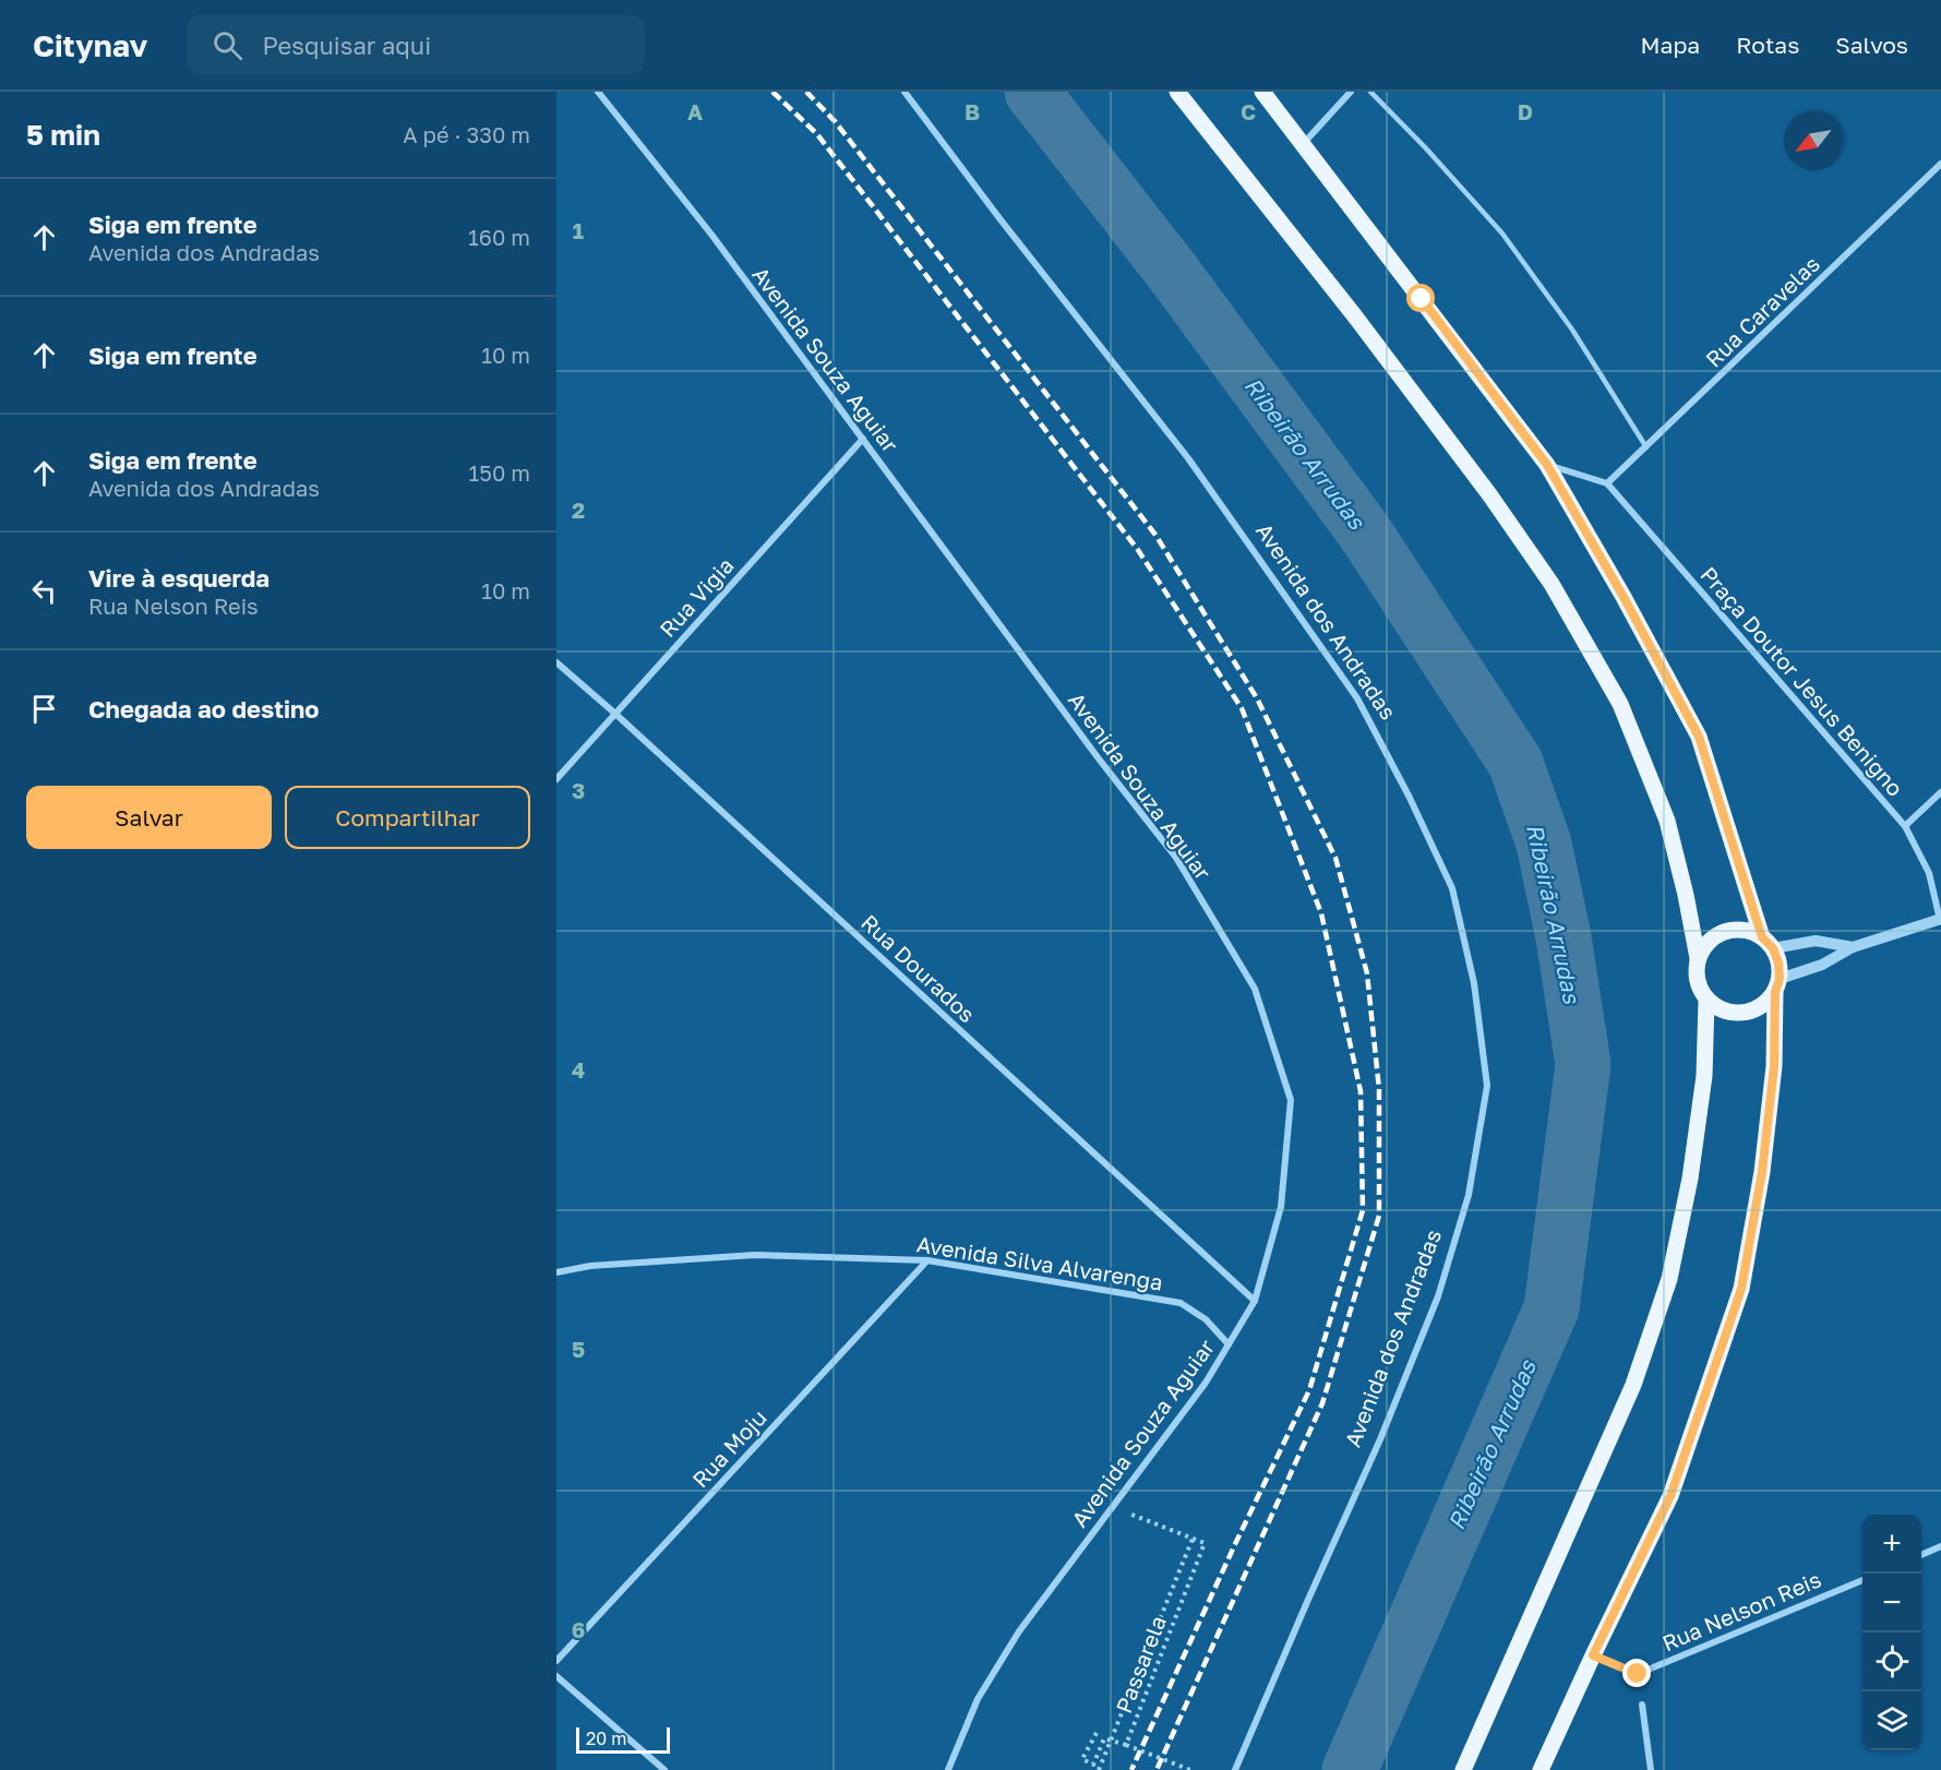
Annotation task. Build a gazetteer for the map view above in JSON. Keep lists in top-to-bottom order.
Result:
{
  "streets": {
    "street": [
      "Rua Caravelas",
      "Avenida Souza Aguiar",
      "Rua Vigia",
      "Avenida dos Andradas",
      "Praça Doutor Jesus Benigno",
      "Rua Dourados",
      "Avenida Silva Alvarenga",
      "Rua Moju",
      "Rua Nelson Reis"
    ],
    "path": ["Passarela"]
  },
  "crossings": [
    ["Rua Caravelas", "Praça Doutor Jesus Benigno"],
    ["Avenida Souza Aguiar", "Rua Vigia"],
    ["Avenida Souza Aguiar", "Rua Dourados"],
    ["Avenida Souza Aguiar", "Avenida Silva Alvarenga"],
    ["Rua Vigia", "Rua Dourados"],
    ["Avenida Silva Alvarenga", "Rua Moju"]
  ],
  "water": ["Ribeirão Arrudas"],
  "scale_bar": "20 m",
  "north": "bottom left",
  "page": {
    "header": "Citynav",
    "search": "Pesquisar aqui",
    "nav": ["Mapa", "Rotas", "Salvos"],
    "heading": ["5 min", "A pé · 330 m"],
    "list": [
      ["Siga em frente", "Avenida dos Andradas", "160 m"],
      ["Siga em frente", "10 m"],
      ["Siga em frente", "Avenida dos Andradas", "150 m"],
      ["Vire à esquerda", "Rua Nelson Reis", "10 m"],
      "Chegada ao destino"
    ],
    "buttons": ["Salvar", "Compartilhar"],
    "map_buttons": ["+", "−"],
    "scale": "20 m"
  },
  "grid": {
    "columns": [
      "A",
      "B",
      "C",
      "D"
    ],
    "rows": [
      "1",
      "2",
      "3",
      "4",
      "5",
      "6"
    ]
  }
}
